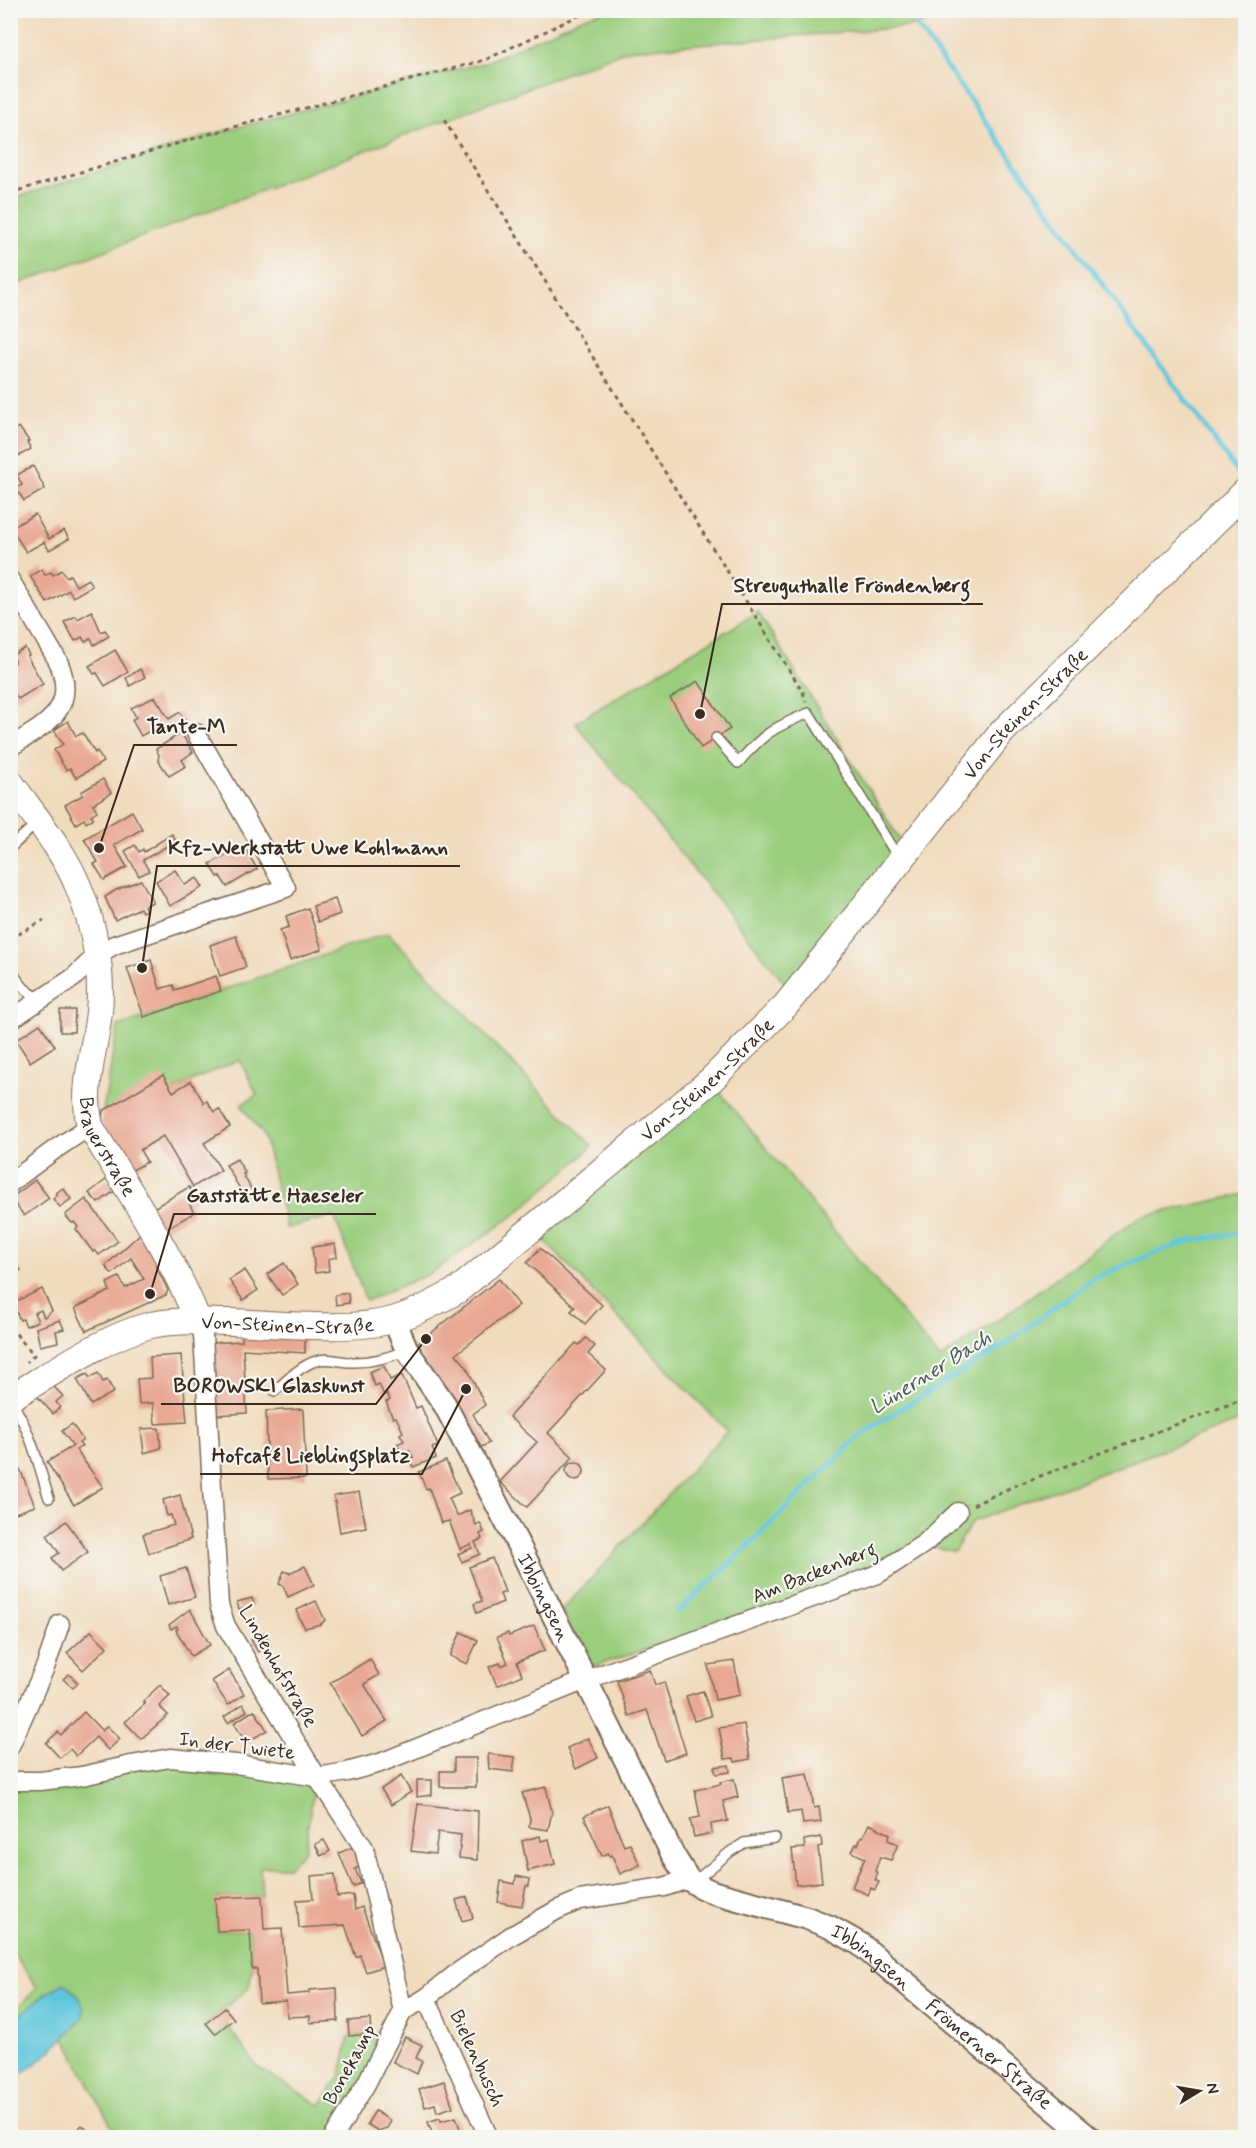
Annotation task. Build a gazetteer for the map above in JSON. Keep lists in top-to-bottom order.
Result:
{
  "streets": {
    "main road": ["Von-Steinen-Straße", "Brauerstraße"],
    "street": [
      "Am Backenberg",
      "Ibbingsen",
      "Lindenhofstraße",
      "In der Twiete",
      "Frömerner Straße",
      "Bielenbusch",
      "Bonekamp"
    ]
  },
  "crossings": [
    ["Von-Steinen-Straße", "Brauerstraße"],
    ["Von-Steinen-Straße", "Ibbingsen"],
    ["Von-Steinen-Straße", "Lindenhofstraße"],
    ["Brauerstraße", "Lindenhofstraße"],
    ["Am Backenberg", "Ibbingsen"],
    ["Am Backenberg", "In der Twiete"],
    ["Ibbingsen", "In der Twiete"],
    ["Ibbingsen", "Frömerner Straße"],
    ["Lindenhofstraße", "In der Twiete"],
    ["Lindenhofstraße", "Bonekamp"]
  ],
  "water": ["Lünerner Bach"],
  "places": [
    "Streuguthalle Fröndenberg",
    "Tante-M",
    "Kfz-Werkstatt Uwe Kohlmann",
    "Gaststätte Haeseler",
    "BOROWSKI Glaskunst",
    "Hofcafé Lieblingsplatz"
  ],
  "north": "right"
}
